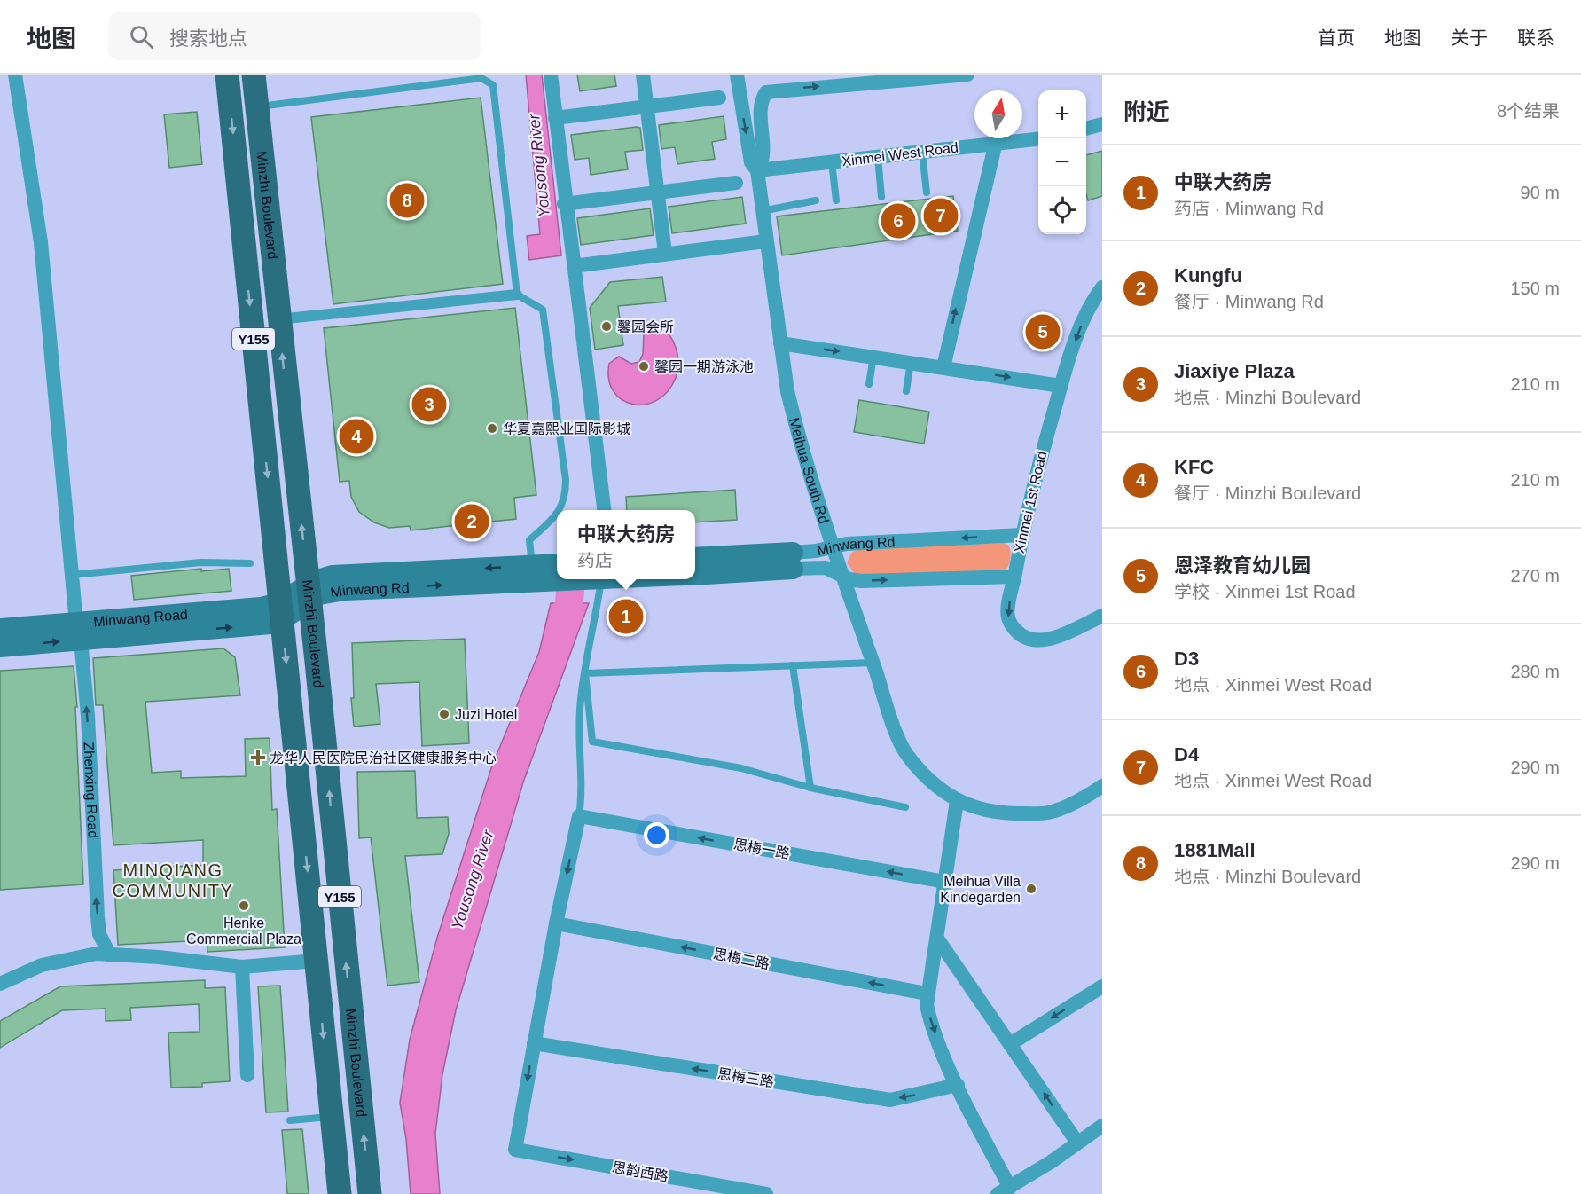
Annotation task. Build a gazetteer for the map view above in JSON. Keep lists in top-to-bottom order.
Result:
{
  "streets": {
    "main road": [
      "Minzhi Boulevard",
      "Y155",
      "Minwang Rd",
      "Minwang Road"
    ],
    "street": [
      "Xinmei West Road",
      "Meihua South Rd",
      "Xinmei 1st Road",
      "Zhenxing Road",
      "思梅一路",
      "思梅二路",
      "思梅三路",
      "思韵西路"
    ]
  },
  "crossings": [
    ["Xinmei West Road", "Meihua South Rd"],
    ["Minzhi Boulevard", "Minwang Rd"],
    ["Minzhi Boulevard", "Minwang Road"],
    ["Meihua South Rd", "Minwang Rd"],
    ["Xinmei 1st Road", "Minwang Rd"],
    ["Minwang Rd", "Minwang Road"],
    ["Minwang Road", "Zhenxing Road"],
    ["思梅三路", "思韵西路"]
  ],
  "one_way": [
    "Zhenxing Road",
    "思梅一路",
    "思梅二路",
    "思梅三路"
  ],
  "districts": ["MINQIANG COMMUNITY"],
  "water": ["Yousong River"],
  "places": {
    "other": [
      "馨园会所",
      "馨园一期游泳池",
      "华夏嘉熙业国际影城",
      "Juzi Hotel",
      "Meihua Villa Kindegarden",
      "Henke Commercial Plaza"
    ],
    "health": ["龙华人民医院民治社区健康服务中心"]
  },
  "north": "top",
  "page": {
    "header": "地图",
    "search": "搜索地点",
    "nav": [
      "首页",
      "地图",
      "关于",
      "联系"
    ],
    "heading": ["附近", "8个结果"],
    "map_buttons": ["+", "−"],
    "list": [
      {
        "mark": "1",
        "name": "中联大药房",
        "note": "药店 · Minwang Rd",
        "value": "90 m"
      },
      {
        "mark": "2",
        "name": "Kungfu",
        "note": "餐厅 · Minwang Rd",
        "value": "150 m"
      },
      {
        "mark": "3",
        "name": "Jiaxiye Plaza",
        "note": "地点 · Minzhi Boulevard",
        "value": "210 m"
      },
      {
        "mark": "4",
        "name": "KFC",
        "note": "餐厅 · Minzhi Boulevard",
        "value": "210 m"
      },
      {
        "mark": "5",
        "name": "恩泽教育幼儿园",
        "note": "学校 · Xinmei 1st Road",
        "value": "270 m"
      },
      {
        "mark": "6",
        "name": "D3",
        "note": "地点 · Xinmei West Road",
        "value": "280 m"
      },
      {
        "mark": "7",
        "name": "D4",
        "note": "地点 · Xinmei West Road",
        "value": "290 m"
      },
      {
        "mark": "8",
        "name": "1881Mall",
        "note": "地点 · Minzhi Boulevard",
        "value": "290 m"
      }
    ],
    "pins": [
      "8",
      "7",
      "6",
      "5",
      "3",
      "4",
      "2",
      "1"
    ],
    "popup": ["中联大药房", "药店"]
  }
}
